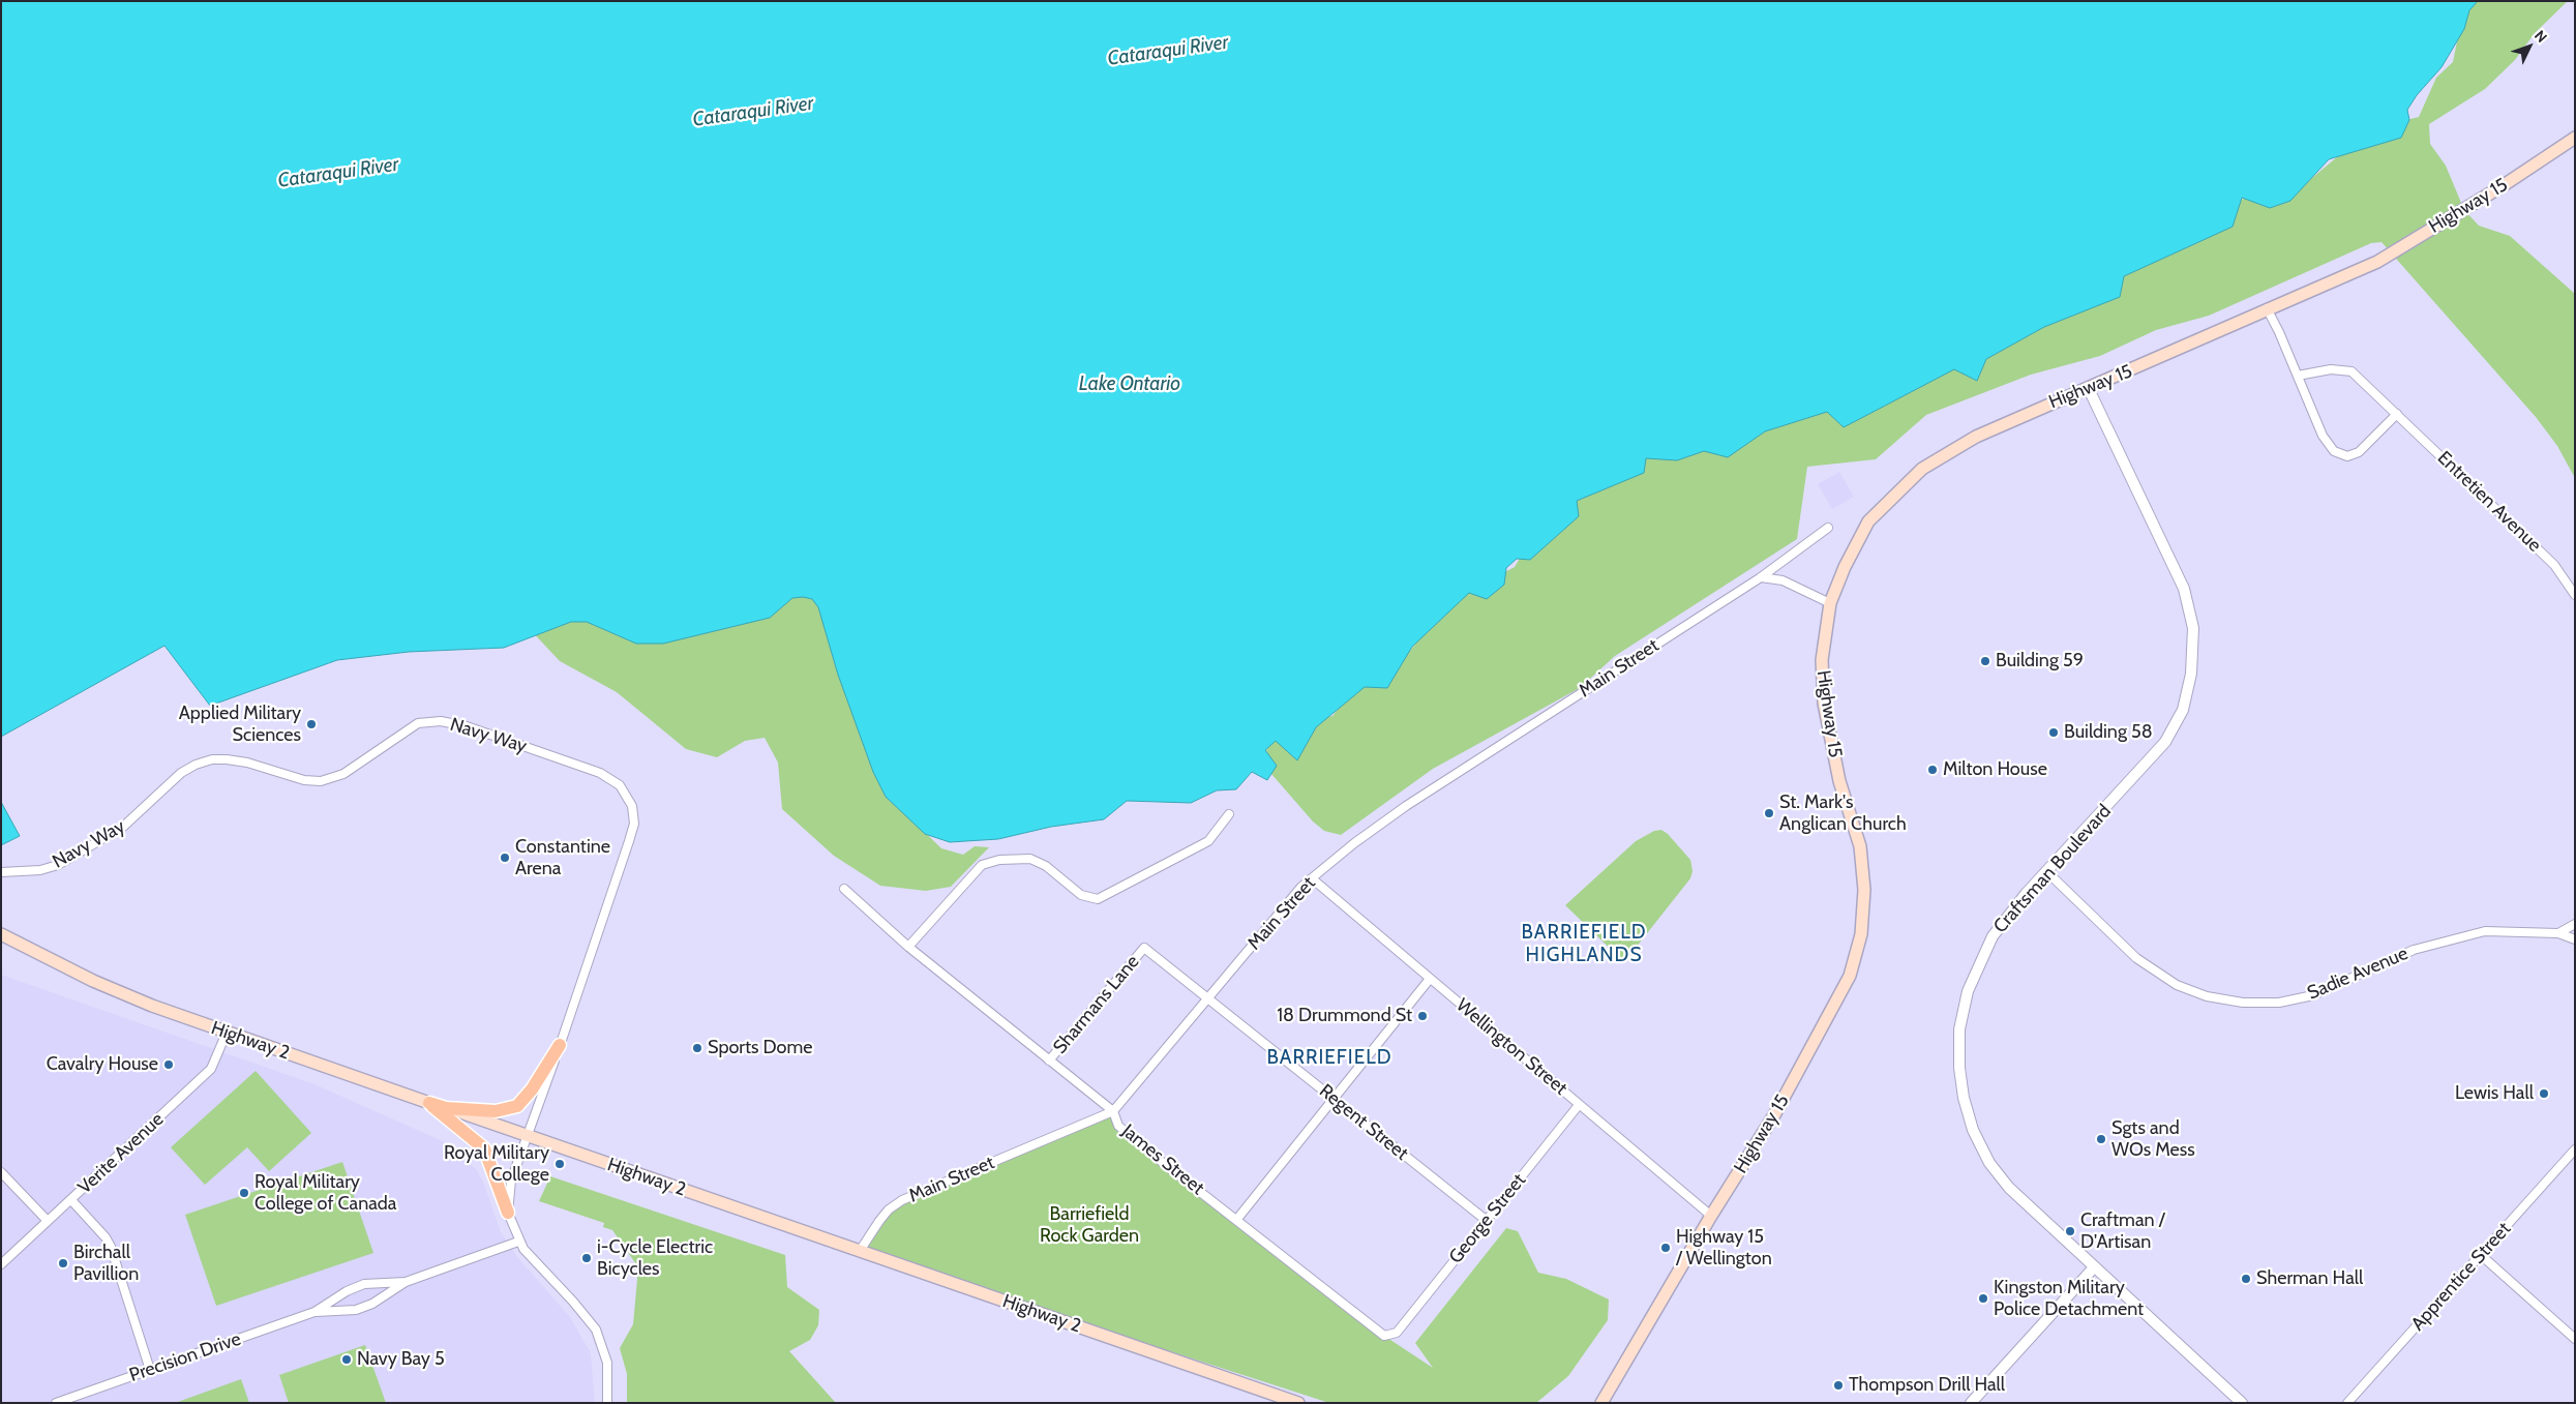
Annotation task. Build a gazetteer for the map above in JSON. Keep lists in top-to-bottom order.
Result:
{
  "streets": {
    "main road": ["Highway 15", "Highway 2"],
    "street": [
      "Entretien Avenue",
      "Main Street",
      "Navy Way",
      "Craftsman Boulevard",
      "Sadie Avenue",
      "Sharmans Lane",
      "Wellington Street",
      "Regent Street",
      "Verite Avenue",
      "James Street",
      "George Street",
      "Apprentice Street",
      "Precision Drive"
    ]
  },
  "crossings": [
    ["Highway 15", "Craftsman Boulevard"],
    ["Highway 15", "Wellington Street"],
    ["Main Street", "Highway 2"],
    ["Main Street", "Wellington Street"],
    ["Main Street", "Regent Street"],
    ["Main Street", "James Street"],
    ["Navy Way", "Highway 2"],
    ["Craftsman Boulevard", "Sadie Avenue"],
    ["Sharmans Lane", "Regent Street"],
    ["Sharmans Lane", "James Street"],
    ["Highway 2", "Verite Avenue"],
    ["Wellington Street", "George Street"],
    ["Regent Street", "George Street"],
    ["James Street", "George Street"]
  ],
  "districts": ["BARRIEFIELD HIGHLANDS", "BARRIEFIELD"],
  "water": ["Cataraqui River", "Lake Ontario"],
  "parks": ["Barriefield Rock Garden"],
  "places": [
    "Building 59",
    "Applied Military Sciences",
    "Building 58",
    "Milton House",
    "St. Mark's Anglican Church",
    "Constantine Arena",
    "18 Drummond St",
    "Sports Dome",
    "Cavalry House",
    "Lewis Hall",
    "Sgts and WOs Mess",
    "Royal Military College",
    "Royal Military College of Canada",
    "Craftman / D'Artisan",
    "Highway 15 / Wellington",
    "i-Cycle Electric Bicycles",
    "Birchall Pavillion",
    "Sherman Hall",
    "Kingston Military Police Detachment",
    "Navy Bay 5",
    "Thompson Drill Hall"
  ],
  "north": "top right"
}
